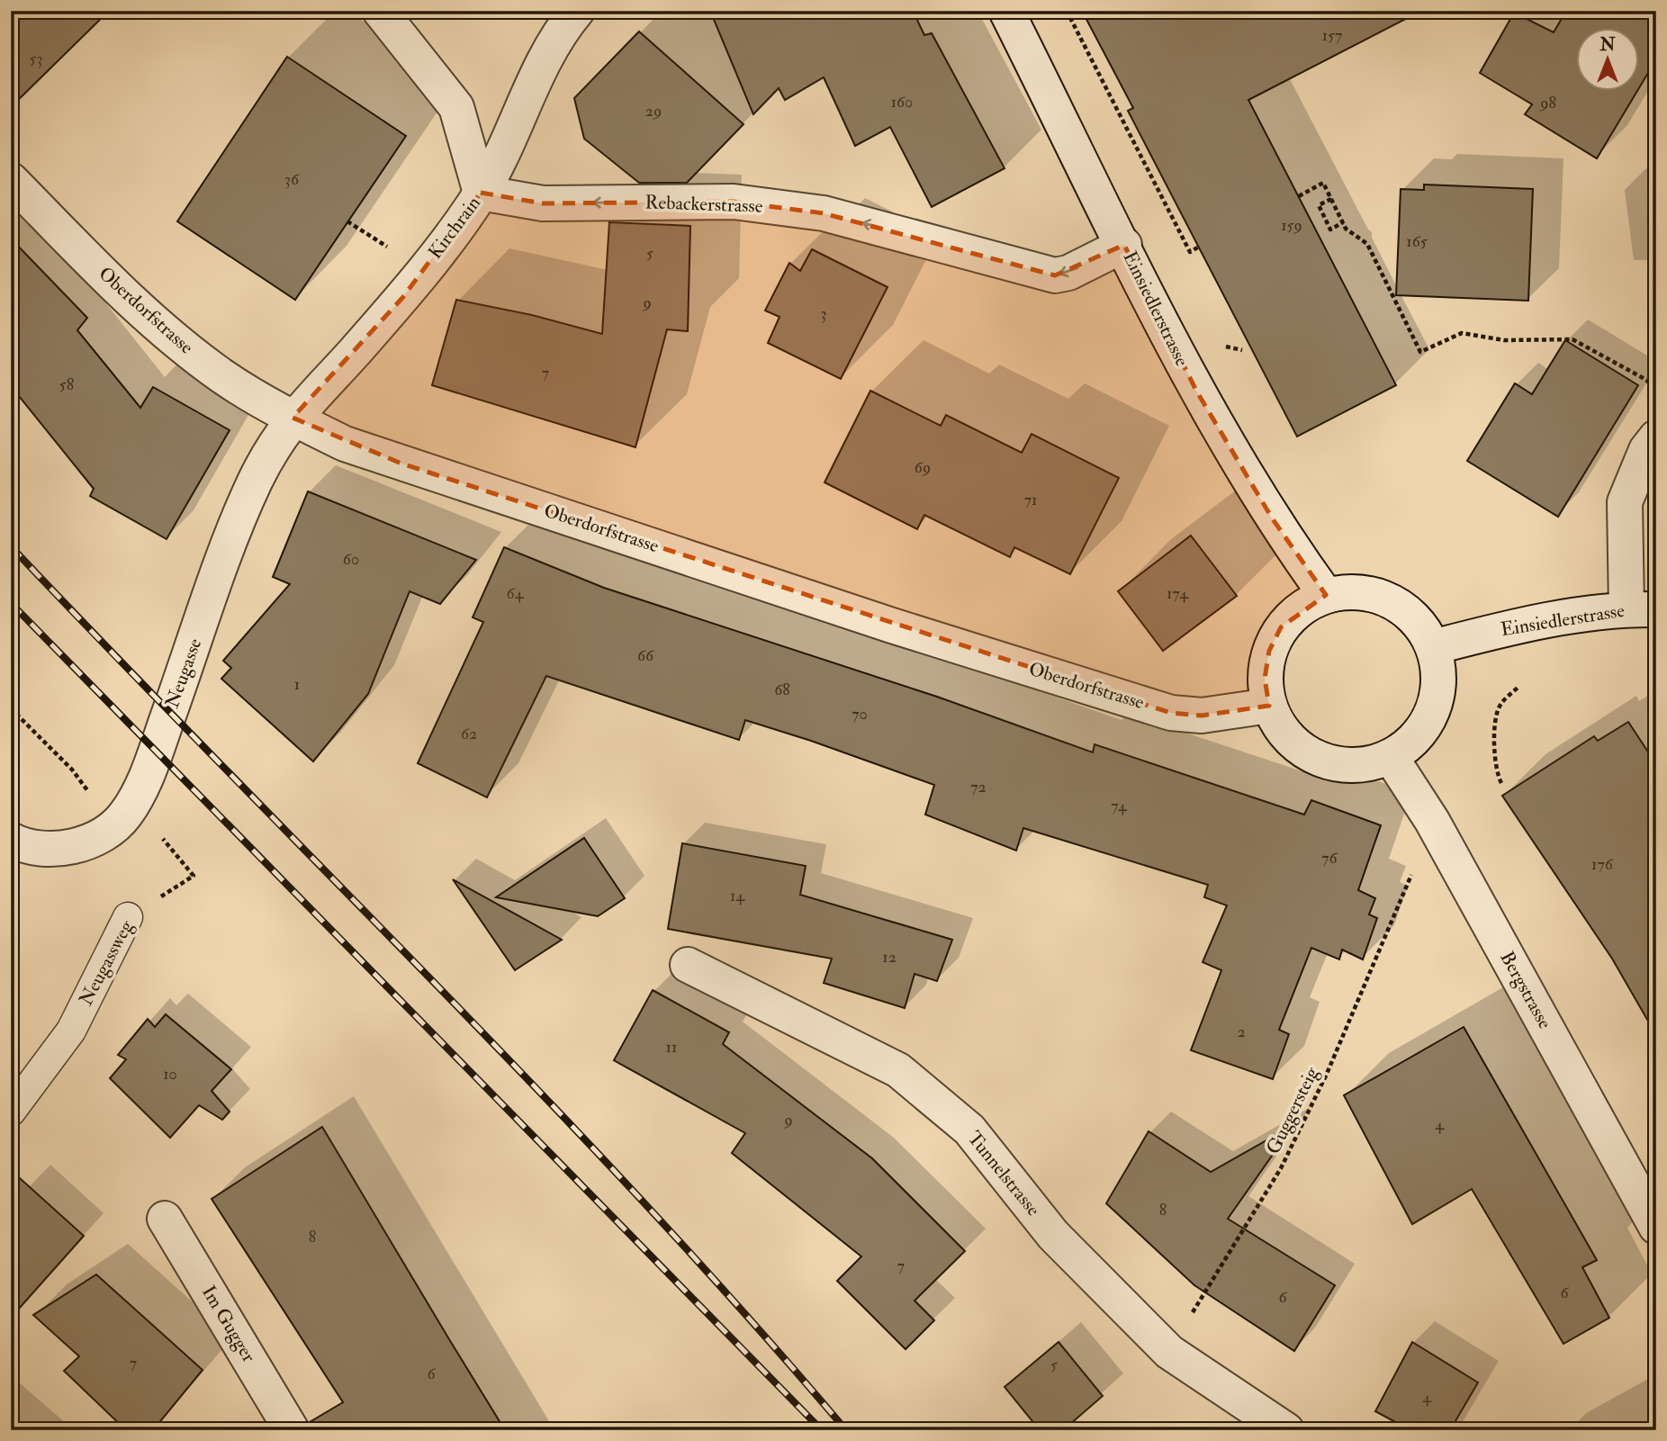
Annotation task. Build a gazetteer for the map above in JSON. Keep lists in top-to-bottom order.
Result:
{
  "streets": {
    "street": [
      "Rebackerstrasse",
      "Kirchrain",
      "Einsiedlerstrasse",
      "Oberdorfstrasse",
      "Neugasse",
      "Bergstrasse",
      "Tunnelstrasse",
      "Im Gugger"
    ],
    "lane": ["Neugassweg"],
    "path": ["Guggersteig"]
  },
  "crossings": [
    ["Rebackerstrasse", "Kirchrain"],
    ["Rebackerstrasse", "Einsiedlerstrasse"],
    ["Kirchrain", "Oberdorfstrasse"],
    ["Kirchrain", "Neugasse"],
    ["Einsiedlerstrasse", "Oberdorfstrasse"],
    ["Einsiedlerstrasse", "Bergstrasse"],
    ["Oberdorfstrasse", "Neugasse"],
    ["Oberdorfstrasse", "Bergstrasse"],
    ["Guggersteig", "Tunnelstrasse"]
  ],
  "one_way": ["Rebackerstrasse"],
  "house_numbers": [
    "157",
    "53",
    "160",
    "98",
    "29",
    "36",
    "159",
    "165",
    "5",
    "9",
    "3",
    "7",
    "58",
    "69",
    "71",
    "60",
    "64",
    "174",
    "66",
    "1",
    "68",
    "70",
    "62",
    "72",
    "74",
    "76",
    "176",
    "14",
    "12",
    "2",
    "11",
    "10",
    "9",
    "4",
    "8",
    "8",
    "7",
    "6",
    "6",
    "7",
    "5",
    "6",
    "4"
  ],
  "north": "top"
}
